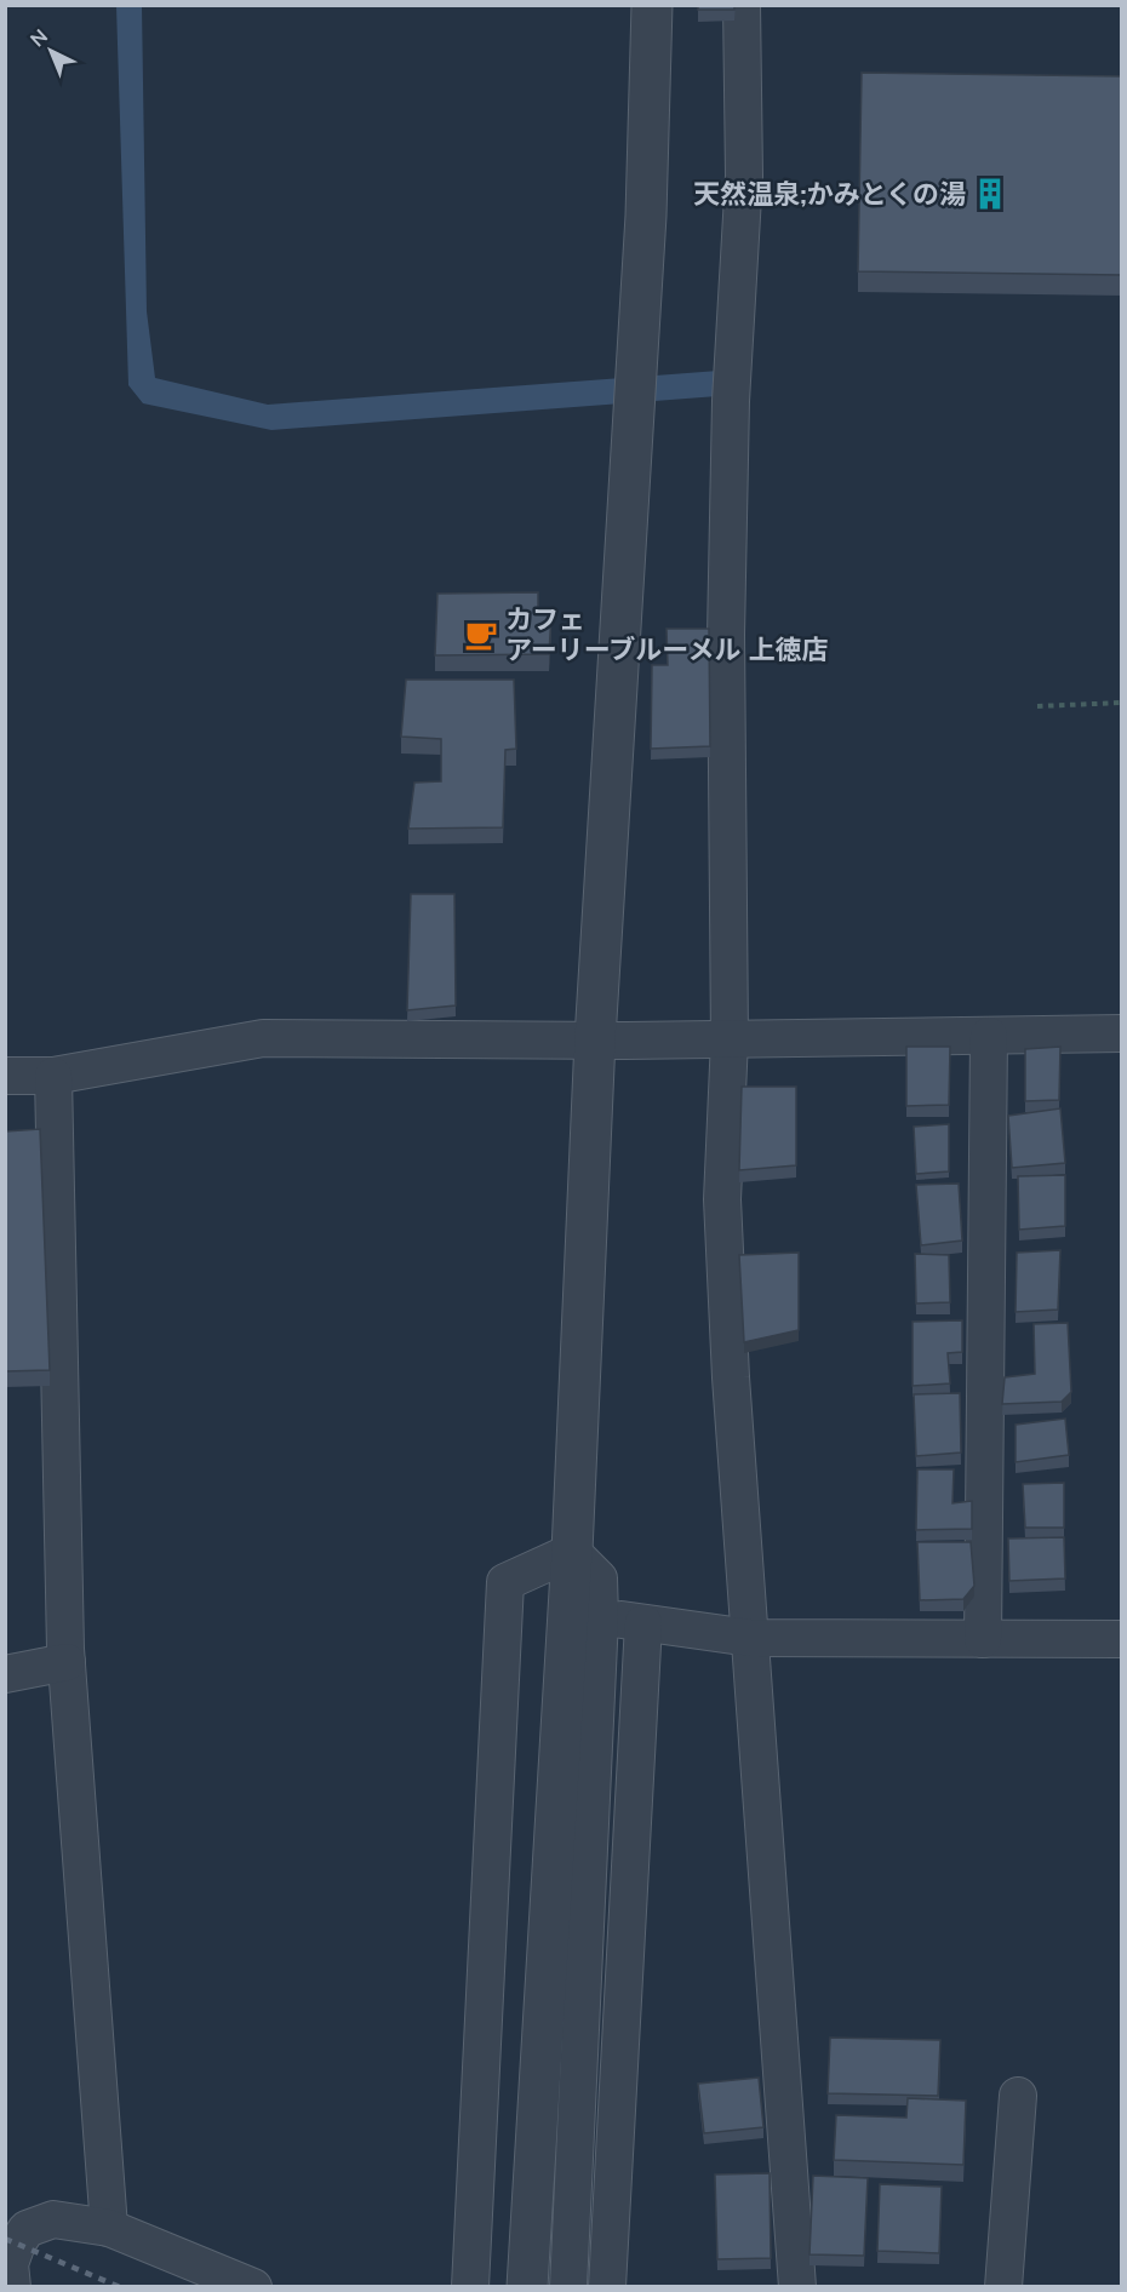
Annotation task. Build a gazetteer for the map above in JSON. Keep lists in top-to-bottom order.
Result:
{
  "places": {
    "building": ["天然温泉;かみとくの湯"],
    "cafe": ["カフェ アーリーブルーメル 上徳店"]
  },
  "north": "top left"
}
